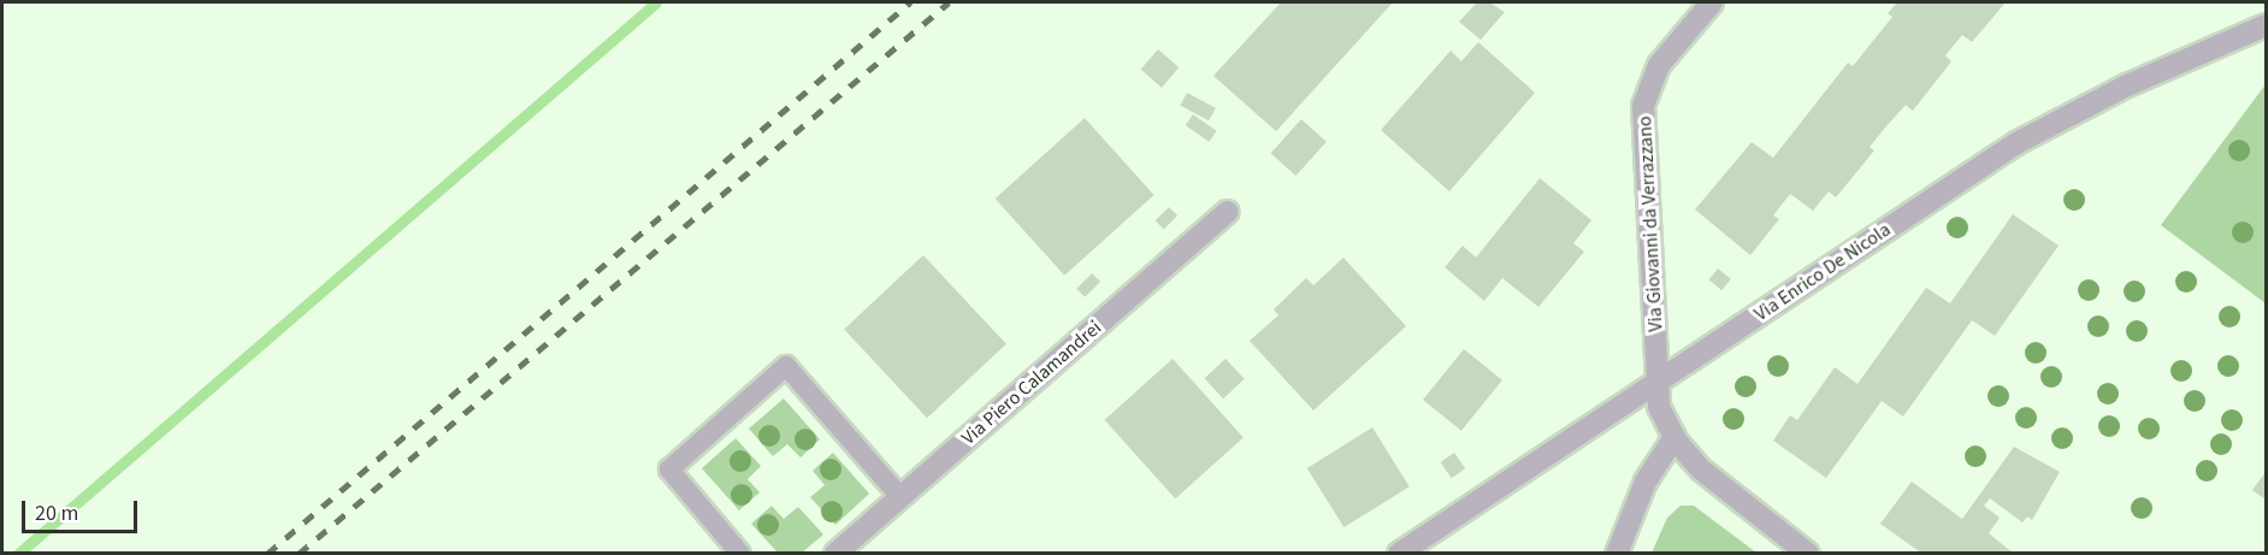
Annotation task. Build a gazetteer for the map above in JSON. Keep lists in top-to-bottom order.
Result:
{
  "streets": {
    "street": ["Via Giovanni da Verrazzano", "Via Enrico De Nicola", "Via Piero Calamandrei"]
  },
  "crossings": [
    ["Via Giovanni da Verrazzano", "Via Enrico De Nicola"]
  ],
  "scale_bar": "20 m"
}
